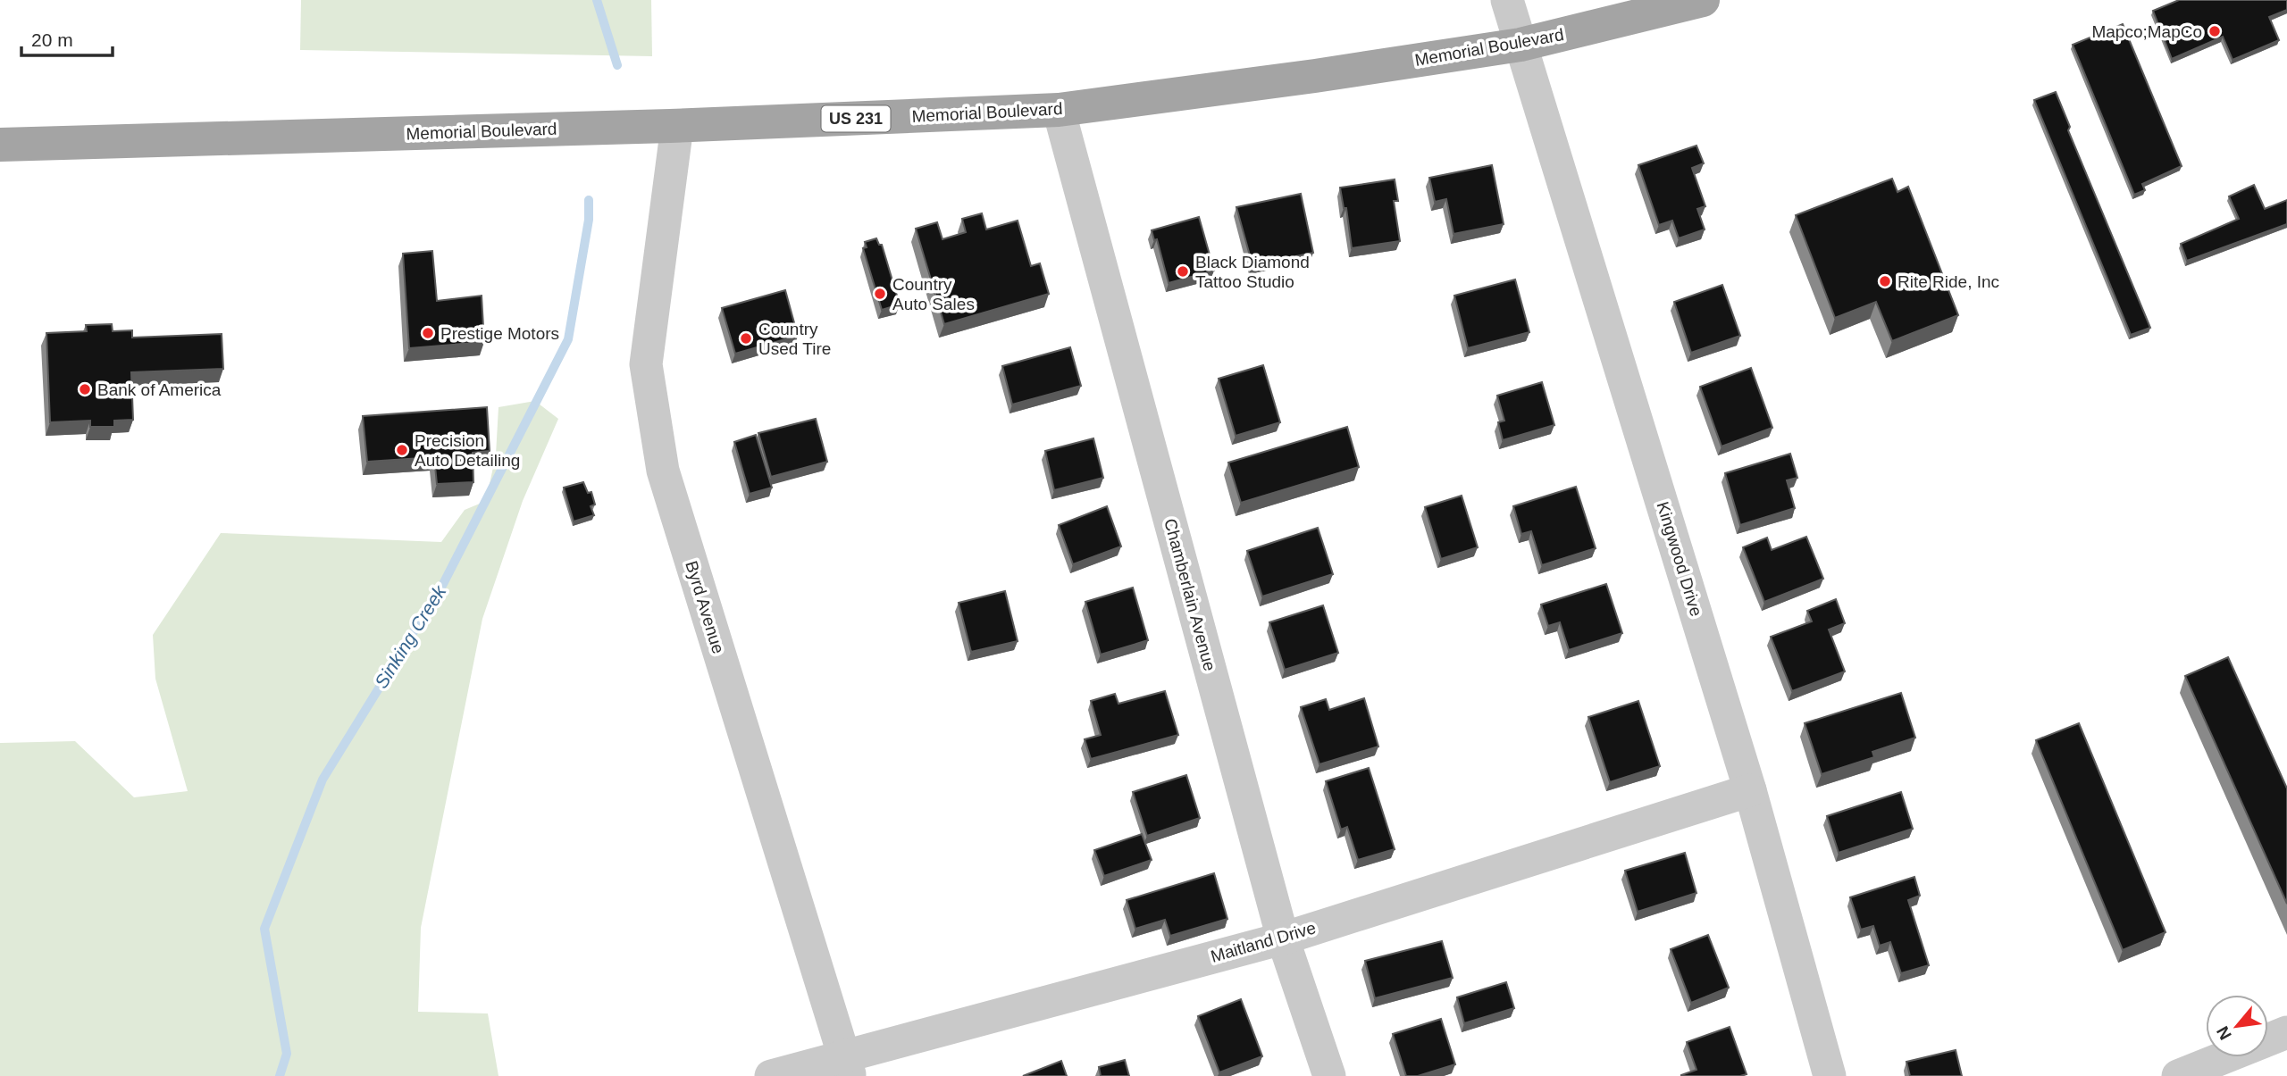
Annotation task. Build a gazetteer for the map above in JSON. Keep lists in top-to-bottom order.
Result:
{
  "streets": {
    "main road": ["Memorial Boulevard", "US 231"],
    "street": [
      "Kingwood Drive",
      "Chamberlain Avenue",
      "Byrd Avenue",
      "Maitland Drive"
    ]
  },
  "crossings": [
    ["Memorial Boulevard", "Kingwood Drive"],
    ["Memorial Boulevard", "Chamberlain Avenue"],
    ["Memorial Boulevard", "Byrd Avenue"],
    ["Kingwood Drive", "Maitland Drive"],
    ["Chamberlain Avenue", "Maitland Drive"],
    ["Byrd Avenue", "Maitland Drive"]
  ],
  "water": ["Sinking Creek"],
  "places": [
    "Mapco;MapCo",
    "Black Diamond Tattoo Studio",
    "Rite Ride, Inc",
    "Country Auto Sales",
    "Prestige Motors",
    "Country Used Tire",
    "Bank of America",
    "Precision Auto Detailing"
  ],
  "scale_bar": "20 m",
  "north": "bottom left"
}
